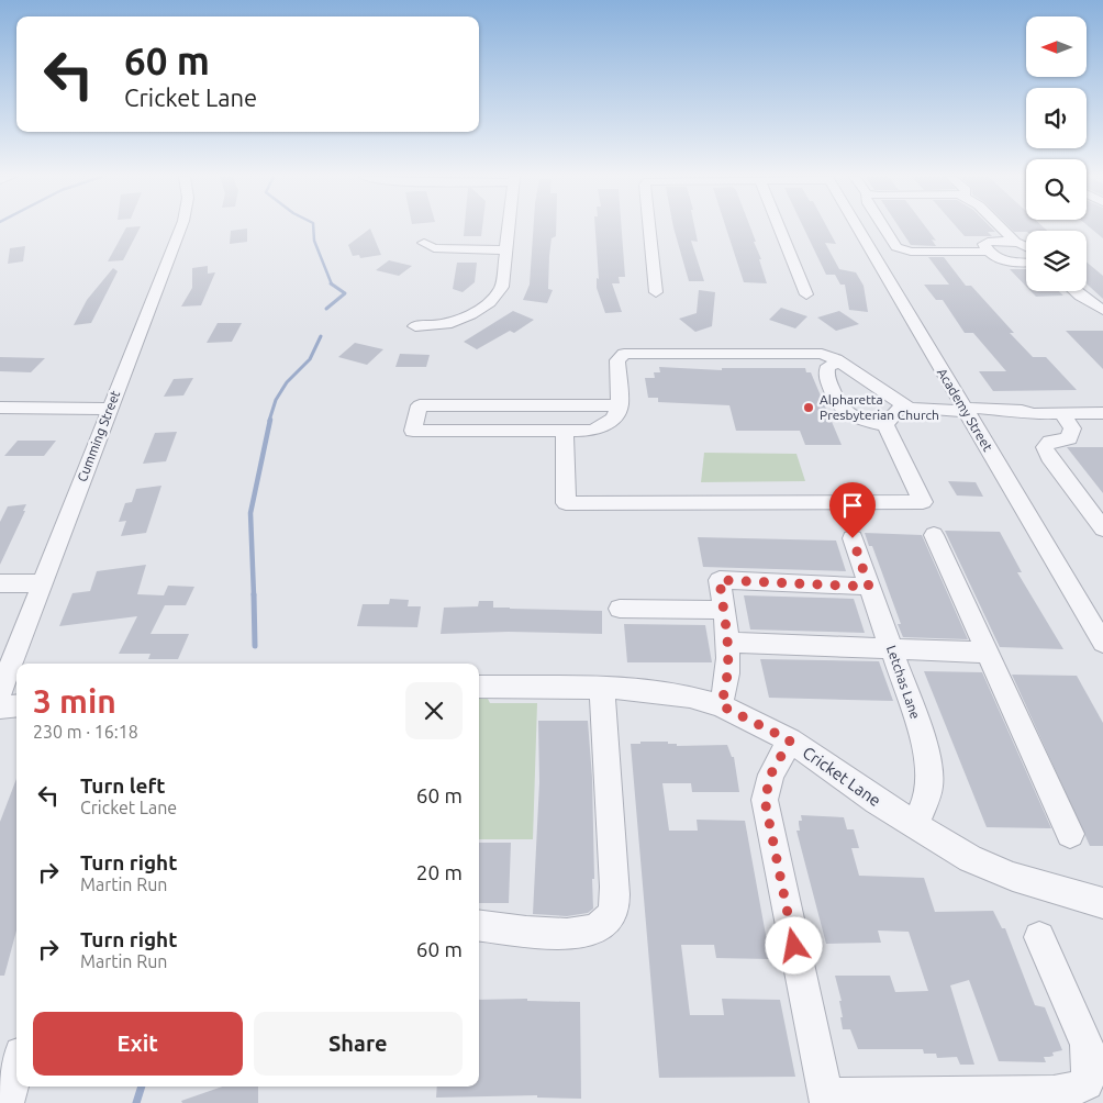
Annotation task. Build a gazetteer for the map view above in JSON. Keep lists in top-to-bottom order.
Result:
{
  "streets": {
    "street": [
      "Academy Street",
      "Cumming Street",
      "Letchas Lane",
      "Cricket Lane"
    ]
  },
  "crossings": [
    ["Letchas Lane", "Cricket Lane"]
  ],
  "places": ["Alpharetta Presbyterian Church"],
  "north": "left",
  "page": {
    "turn": ["60 m", "Cricket Lane"],
    "heading": ["3 min", "230 m · 16:18"],
    "list": [
      {
        "name": "Turn left",
        "note": "Cricket Lane",
        "value": "60 m"
      },
      {
        "name": "Turn right",
        "note": "Martin Run",
        "value": "20 m"
      },
      {
        "name": "Turn right",
        "note": "Martin Run",
        "value": "60 m"
      }
    ],
    "buttons": ["Exit", "Share"]
  }
}
